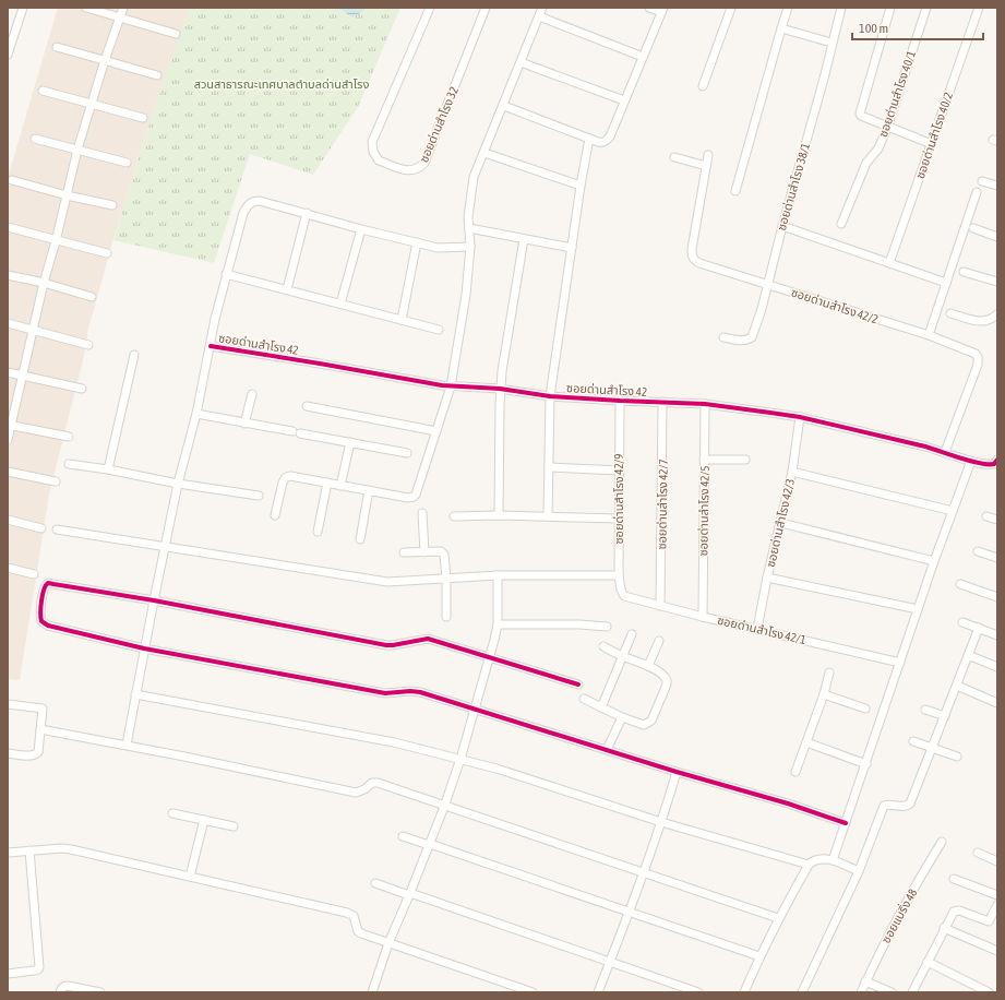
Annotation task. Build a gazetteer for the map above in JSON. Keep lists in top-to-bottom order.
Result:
{
  "streets": {
    "street": [
      "ซอยด่านสำโรง 40/1",
      "ซอยด่านสำโรง 32",
      "ซอยด่านสำโรง 40/2",
      "ซอยด่านสำโรง 38/1",
      "ซอยด่านสำโรง 42/2",
      "ซอยด่านสำโรง 42",
      "ซอยด่านสำโรง 42/9",
      "ซอยด่านสำโรง 42/7",
      "ซอยด่านสำโรง 42/5",
      "ซอยด่านสำโรง 42/3",
      "ซอยด่านสำโรง 42/1",
      "ซอยแบริ่ง 48"
    ]
  },
  "crossings": [
    ["ซอยด่านสำโรง 38/1", "ซอยด่านสำโรง 42/2"],
    ["ซอยด่านสำโรง 42/2", "ซอยด่านสำโรง 42"],
    ["ซอยด่านสำโรง 42", "ซอยด่านสำโรง 42/9"],
    ["ซอยด่านสำโรง 42", "ซอยด่านสำโรง 42/7"],
    ["ซอยด่านสำโรง 42", "ซอยด่านสำโรง 42/5"],
    ["ซอยด่านสำโรง 42", "ซอยด่านสำโรง 42/3"],
    ["ซอยด่านสำโรง 42/9", "ซอยด่านสำโรง 42/1"],
    ["ซอยด่านสำโรง 42/7", "ซอยด่านสำโรง 42/1"],
    ["ซอยด่านสำโรง 42/5", "ซอยด่านสำโรง 42/1"],
    ["ซอยด่านสำโรง 42/3", "ซอยด่านสำโรง 42/1"]
  ],
  "parks": ["สวนสาธารณะเทศบาลตำบลด่านสำโรง"],
  "scale_bar": "100 m"
}
